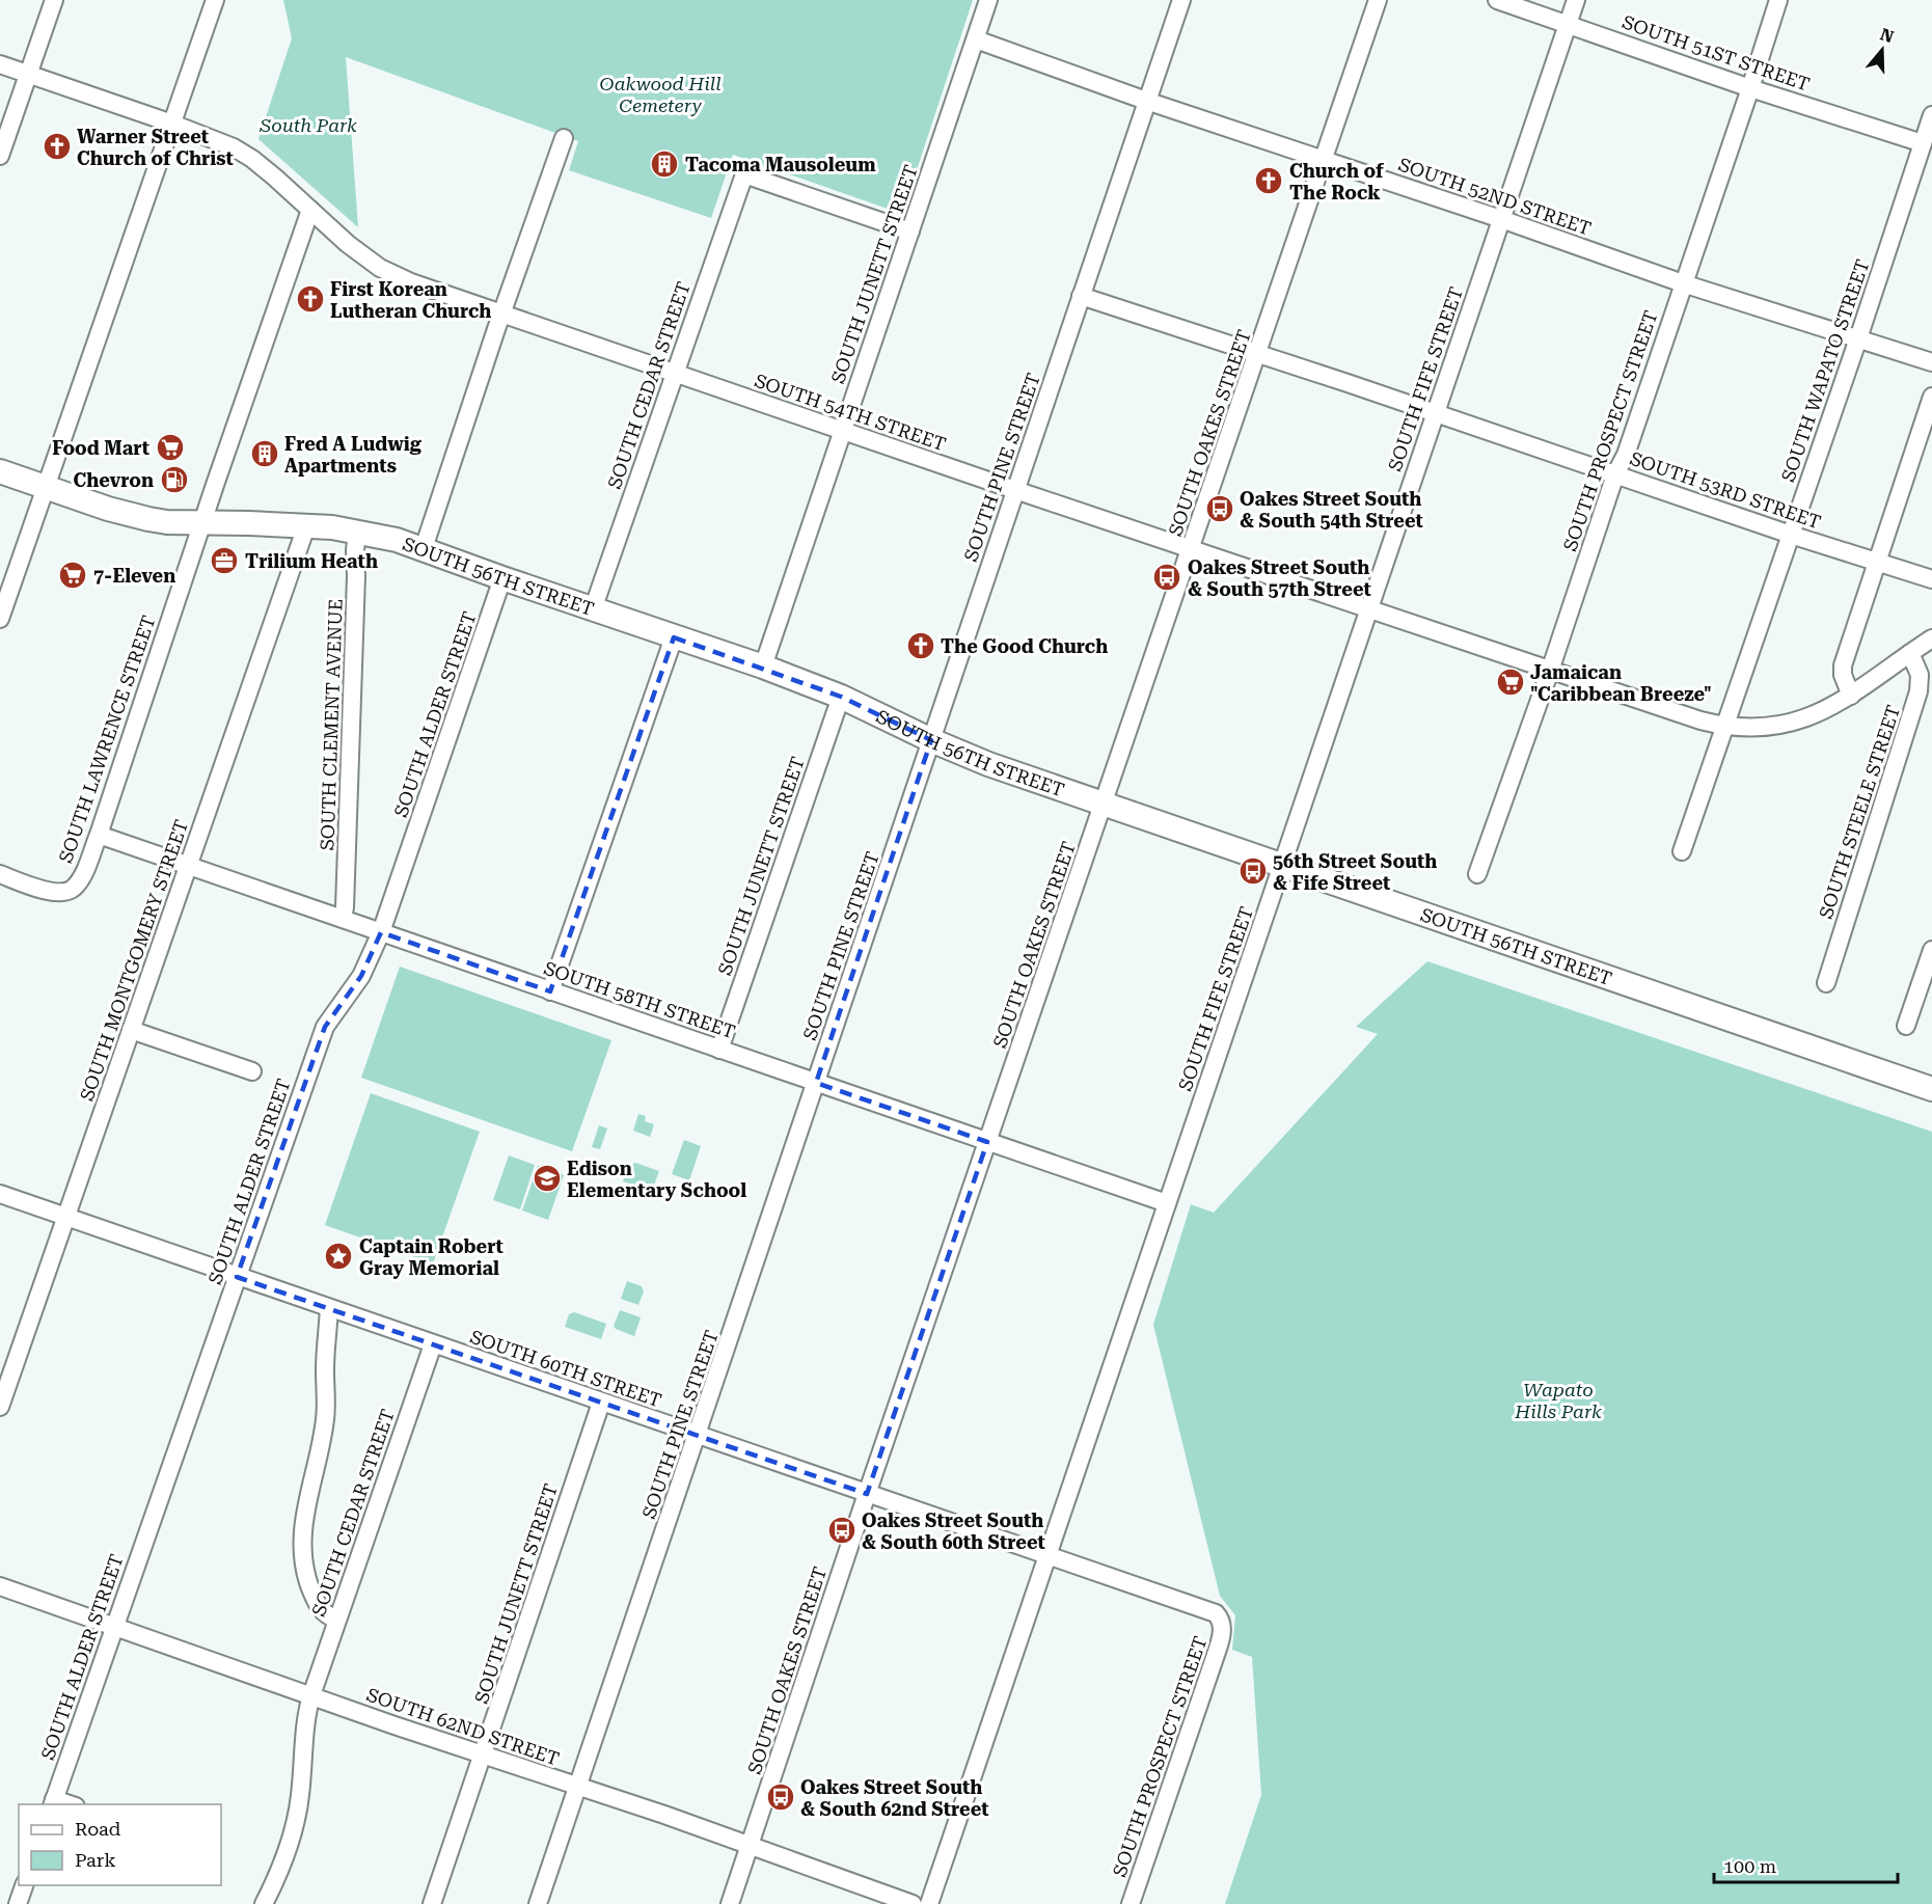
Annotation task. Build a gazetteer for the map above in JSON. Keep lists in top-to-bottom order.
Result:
{
  "streets": {
    "main road": ["SOUTH 56TH STREET"],
    "street": [
      "SOUTH 51ST STREET",
      "SOUTH 52ND STREET",
      "SOUTH JUNETT STREET",
      "SOUTH WAPATO STREET",
      "SOUTH FIFE STREET",
      "SOUTH CEDAR STREET",
      "SOUTH 54TH STREET",
      "SOUTH PROSPECT STREET",
      "SOUTH OAKES STREET",
      "SOUTH PINE STREET",
      "SOUTH 53RD STREET",
      "SOUTH ALDER STREET",
      "SOUTH CLEMENT AVENUE",
      "SOUTH LAWRENCE STREET",
      "SOUTH STEELE STREET",
      "SOUTH MONTGOMERY STREET",
      "SOUTH 58TH STREET",
      "SOUTH 60TH STREET",
      "SOUTH 62ND STREET"
    ]
  },
  "crossings": [
    ["SOUTH 51ST STREET", "SOUTH WAPATO STREET"],
    ["SOUTH 51ST STREET", "SOUTH FIFE STREET"],
    ["SOUTH 51ST STREET", "SOUTH PROSPECT STREET"],
    ["SOUTH 52ND STREET", "SOUTH JUNETT STREET"],
    ["SOUTH 52ND STREET", "SOUTH WAPATO STREET"],
    ["SOUTH 52ND STREET", "SOUTH FIFE STREET"],
    ["SOUTH 52ND STREET", "SOUTH PROSPECT STREET"],
    ["SOUTH 52ND STREET", "SOUTH OAKES STREET"],
    ["SOUTH 52ND STREET", "SOUTH PINE STREET"],
    ["SOUTH JUNETT STREET", "SOUTH CEDAR STREET"],
    ["SOUTH JUNETT STREET", "SOUTH 54TH STREET"],
    ["SOUTH JUNETT STREET", "SOUTH 56TH STREET"],
    ["SOUTH JUNETT STREET", "SOUTH 58TH STREET"],
    ["SOUTH JUNETT STREET", "SOUTH 60TH STREET"],
    ["SOUTH JUNETT STREET", "SOUTH 62ND STREET"],
    ["SOUTH WAPATO STREET", "SOUTH 54TH STREET"],
    ["SOUTH WAPATO STREET", "SOUTH 53RD STREET"],
    ["SOUTH FIFE STREET", "SOUTH 54TH STREET"],
    ["SOUTH FIFE STREET", "SOUTH 53RD STREET"],
    ["SOUTH FIFE STREET", "SOUTH 56TH STREET"],
    ["SOUTH FIFE STREET", "SOUTH 58TH STREET"],
    ["SOUTH FIFE STREET", "SOUTH 60TH STREET"],
    ["SOUTH CEDAR STREET", "SOUTH 54TH STREET"],
    ["SOUTH CEDAR STREET", "SOUTH 56TH STREET"],
    ["SOUTH CEDAR STREET", "SOUTH 60TH STREET"],
    ["SOUTH CEDAR STREET", "SOUTH 62ND STREET"],
    ["SOUTH 54TH STREET", "SOUTH PROSPECT STREET"],
    ["SOUTH 54TH STREET", "SOUTH OAKES STREET"],
    ["SOUTH 54TH STREET", "SOUTH PINE STREET"],
    ["SOUTH 54TH STREET", "SOUTH LAWRENCE STREET"],
    ["SOUTH 54TH STREET", "SOUTH STEELE STREET"],
    ["SOUTH PROSPECT STREET", "SOUTH 53RD STREET"],
    ["SOUTH PROSPECT STREET", "SOUTH 60TH STREET"],
    ["SOUTH OAKES STREET", "SOUTH 53RD STREET"],
    ["SOUTH OAKES STREET", "SOUTH 56TH STREET"],
    ["SOUTH OAKES STREET", "SOUTH 58TH STREET"],
    ["SOUTH OAKES STREET", "SOUTH 60TH STREET"],
    ["SOUTH OAKES STREET", "SOUTH 62ND STREET"],
    ["SOUTH PINE STREET", "SOUTH 53RD STREET"],
    ["SOUTH PINE STREET", "SOUTH 56TH STREET"],
    ["SOUTH PINE STREET", "SOUTH 58TH STREET"],
    ["SOUTH PINE STREET", "SOUTH 60TH STREET"],
    ["SOUTH PINE STREET", "SOUTH 62ND STREET"],
    ["SOUTH 56TH STREET", "SOUTH ALDER STREET"],
    ["SOUTH 56TH STREET", "SOUTH CLEMENT AVENUE"],
    ["SOUTH 56TH STREET", "SOUTH LAWRENCE STREET"],
    ["SOUTH 56TH STREET", "SOUTH MONTGOMERY STREET"],
    ["SOUTH ALDER STREET", "SOUTH 58TH STREET"],
    ["SOUTH ALDER STREET", "SOUTH 60TH STREET"],
    ["SOUTH ALDER STREET", "SOUTH 62ND STREET"],
    ["SOUTH CLEMENT AVENUE", "SOUTH 58TH STREET"],
    ["SOUTH LAWRENCE STREET", "SOUTH 58TH STREET"],
    ["SOUTH MONTGOMERY STREET", "SOUTH 58TH STREET"],
    ["SOUTH MONTGOMERY STREET", "SOUTH 60TH STREET"]
  ],
  "parks": ["Oakwood Hill Cemetery", "South Park", "Wapato Hills Park"],
  "places": {
    "church": [
      "Warner Street Church of Christ",
      "Church of The Rock",
      "First Korean Lutheran Church",
      "The Good Church"
    ],
    "building": ["Tacoma Mausoleum", "Fred A Ludwig Apartments"],
    "supermarket": ["Food Mart", "7-Eleven", "Jamaican \"Caribbean Breeze\""],
    "fuel station": ["Chevron"],
    "bus stop": [
      "Oakes Street South & South 54th Street",
      "Oakes Street South & South 57th Street",
      "56th Street South & Fife Street",
      "Oakes Street South & South 60th Street",
      "Oakes Street South & South 62nd Street"
    ],
    "office": ["Trilium Heath"],
    "school or university": ["Edison Elementary School"],
    "place": ["Captain Robert Gray Memorial"]
  },
  "legend": ["Road", "Park"],
  "scale_bar": "100 m",
  "north": "top"
}
